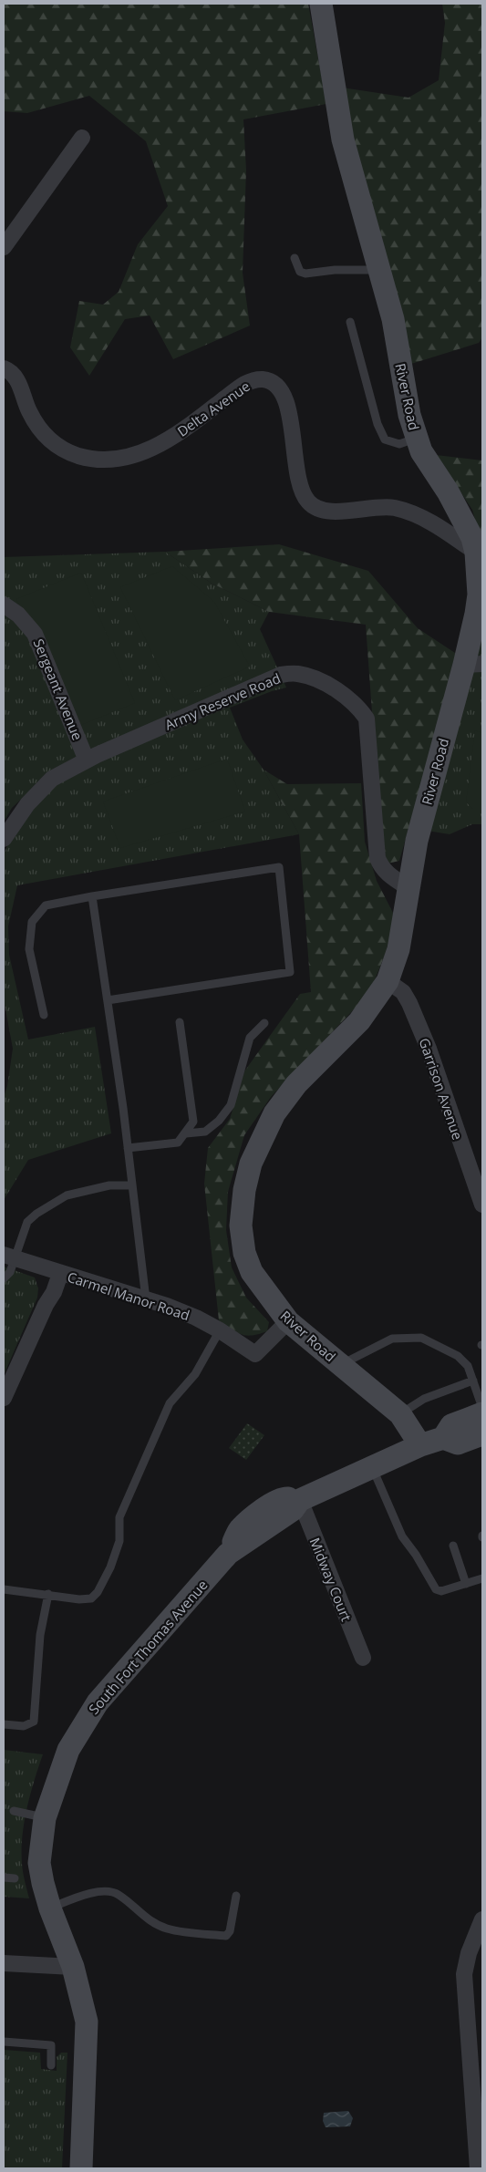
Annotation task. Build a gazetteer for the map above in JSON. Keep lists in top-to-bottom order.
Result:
{
  "streets": {
    "street": [
      "River Road",
      "Delta Avenue",
      "Sergeant Avenue",
      "Army Reserve Road",
      "Garrison Avenue",
      "Carmel Manor Road",
      "Midway Court",
      "South Fort Thomas Avenue"
    ]
  },
  "crossings": [
    ["River Road", "Delta Avenue"],
    ["River Road", "Army Reserve Road"],
    ["River Road", "Garrison Avenue"],
    ["River Road", "Carmel Manor Road"],
    ["River Road", "South Fort Thomas Avenue"],
    ["Sergeant Avenue", "Army Reserve Road"],
    ["Midway Court", "South Fort Thomas Avenue"]
  ]
}
